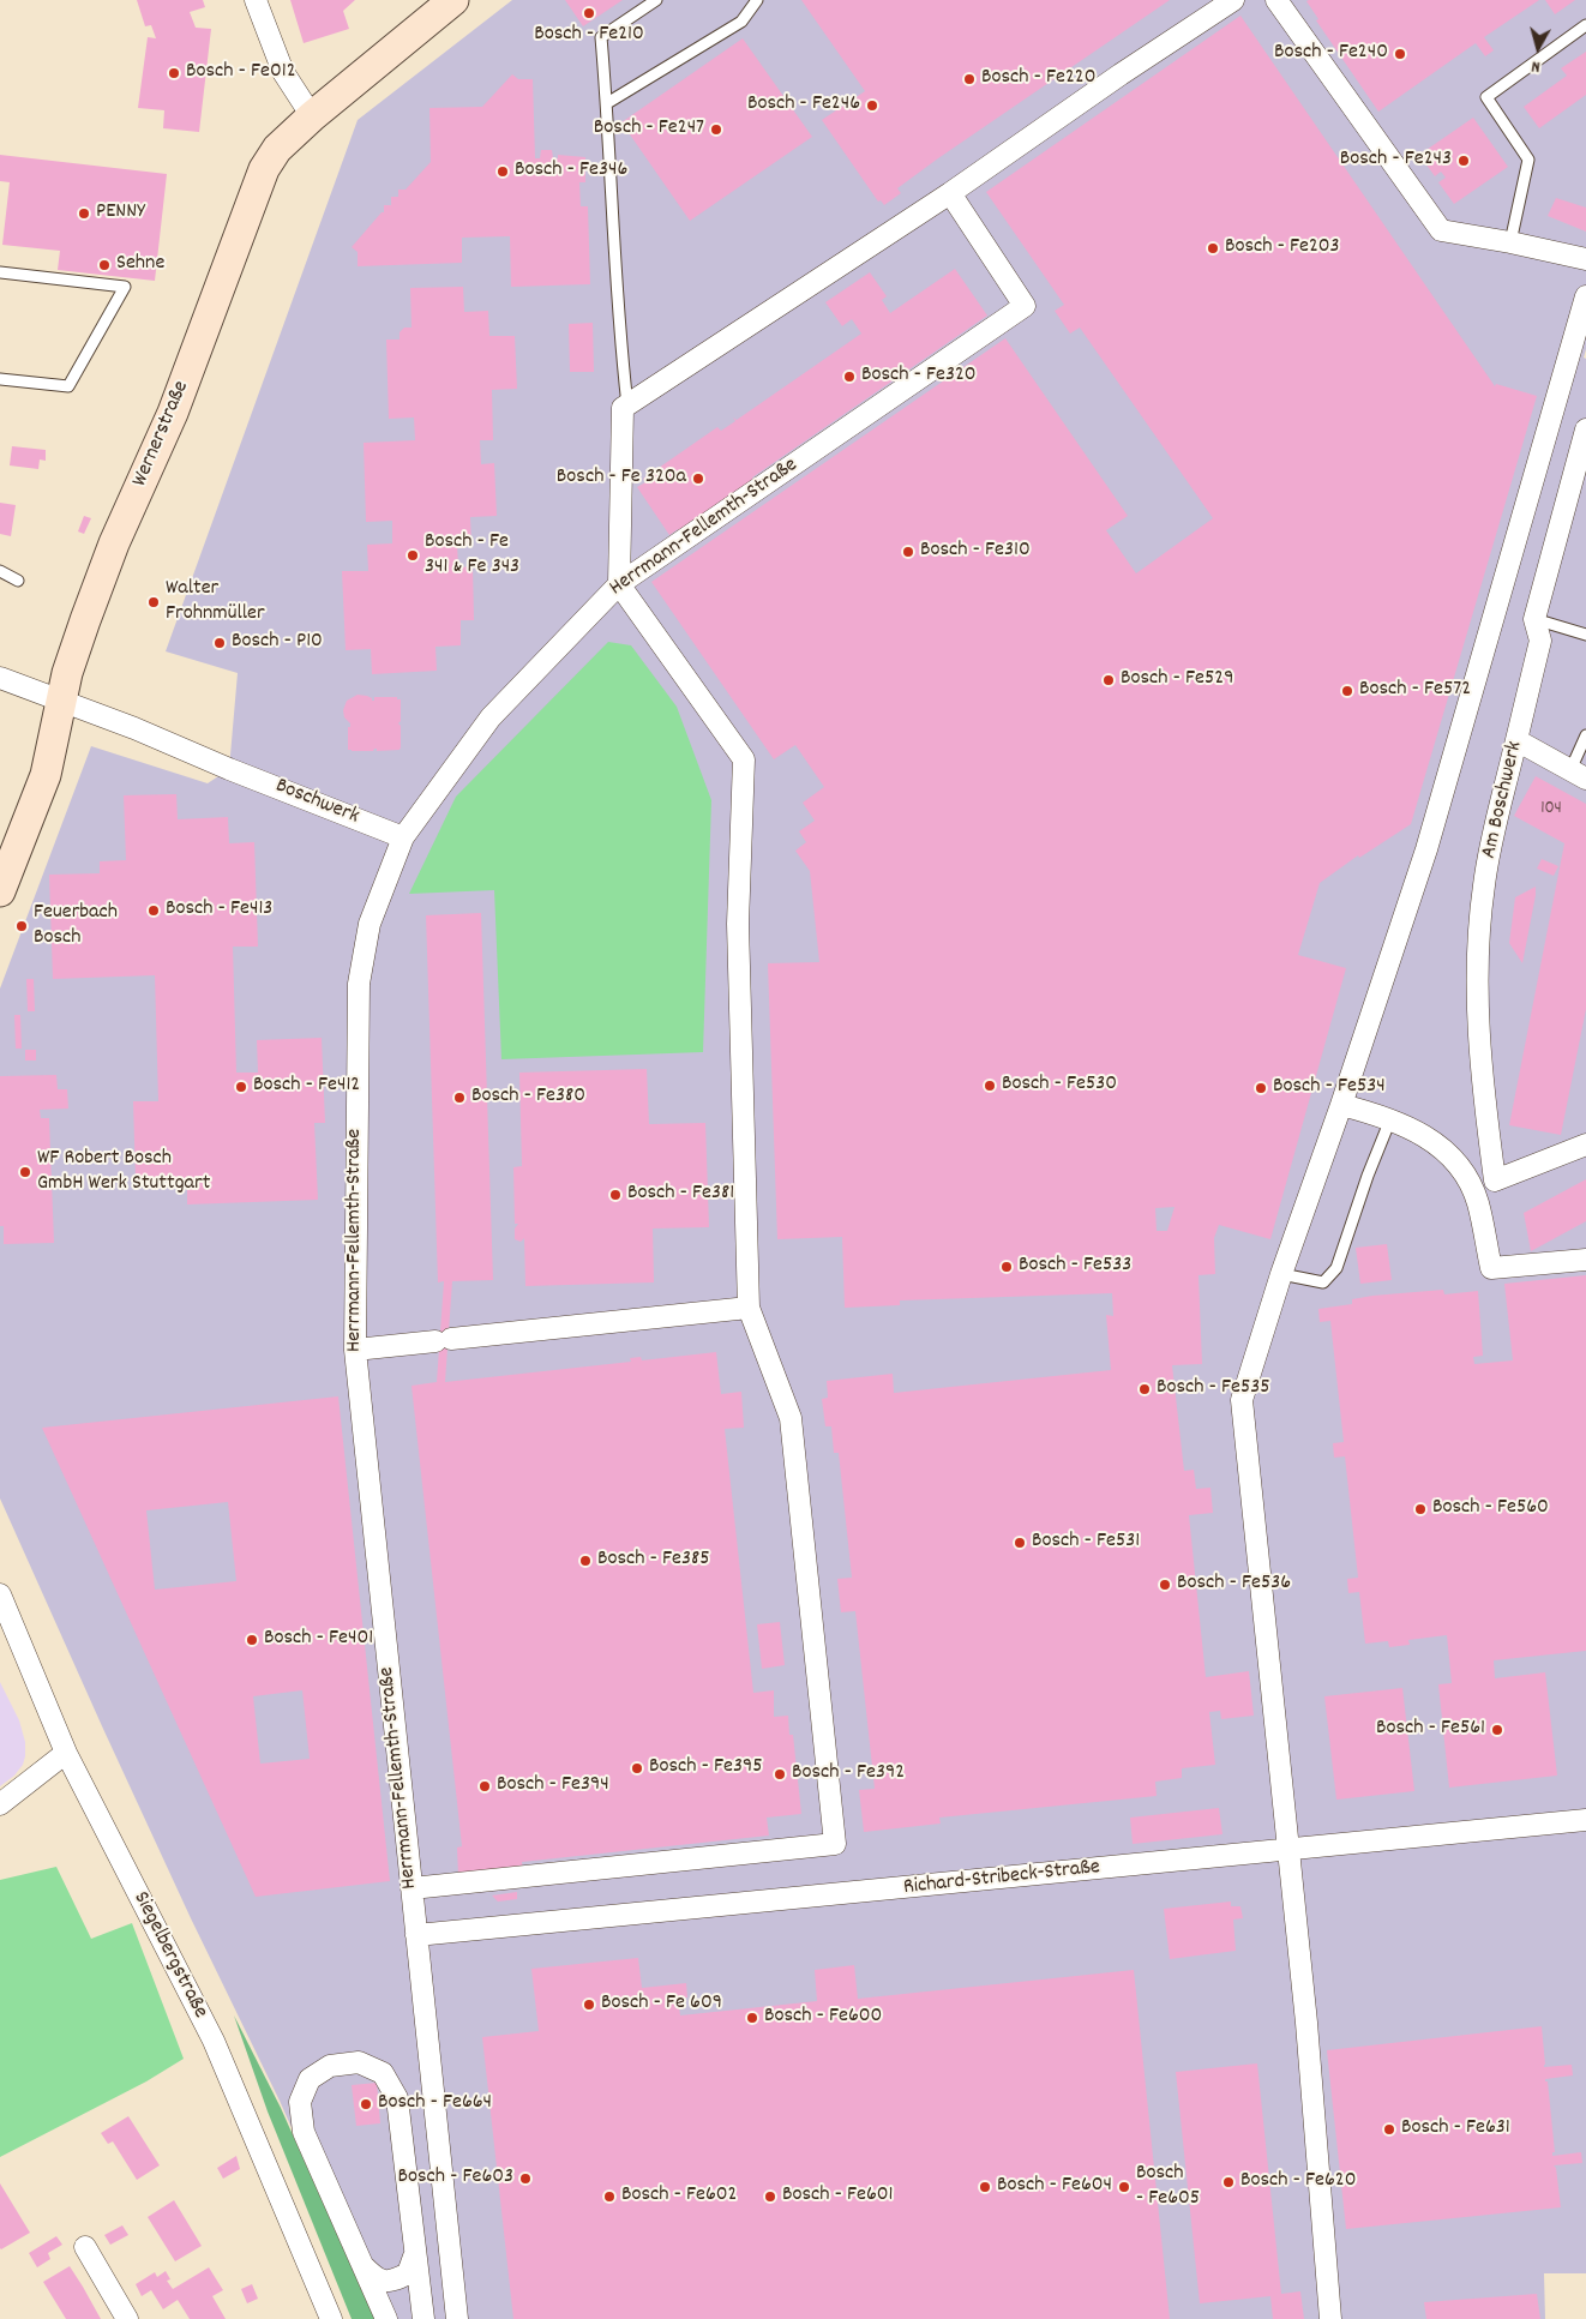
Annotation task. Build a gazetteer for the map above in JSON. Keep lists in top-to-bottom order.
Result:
{
  "streets": {
    "main road": ["Wernerstraße"],
    "street": [
      "Herrmann-Fellemth-Straße",
      "Am Boschwerk",
      "Boschwerk",
      "Richard-Stribeck-Straße",
      "Siegelbergstraße"
    ]
  },
  "crossings": [
    ["Wernerstraße", "Boschwerk"],
    ["Herrmann-Fellemth-Straße", "Boschwerk"],
    ["Herrmann-Fellemth-Straße", "Richard-Stribeck-Straße"]
  ],
  "places": [
    "Bosch - Fe210",
    "Bosch - Fe240",
    "Bosch - Fe012",
    "Bosch - Fe220",
    "Bosch - Fe246",
    "Bosch - Fe247",
    "Bosch - Fe243",
    "Bosch - Fe346",
    "PENNY",
    "Bosch - Fe203",
    "Sehne",
    "Bosch - Fe320",
    "Bosch - Fe 320a",
    "Bosch - Fe310",
    "Bosch - Fe 341 & Fe 343",
    "Walter Frohnmüller",
    "Bosch - P10",
    "Bosch - Fe529",
    "Bosch - Fe572",
    "Bosch - Fe413",
    "Feuerbach Bosch",
    "Bosch - Fe530",
    "Bosch - Fe412",
    "Bosch - Fe534",
    "Bosch - Fe380",
    "WF Robert Bosch GmbH Werk Stuttgart",
    "Bosch - Fe381",
    "Bosch - Fe533",
    "Bosch - Fe535",
    "Bosch - Fe560",
    "Bosch - Fe531",
    "Bosch - Fe385",
    "Bosch - Fe536",
    "Bosch - Fe401",
    "Bosch - Fe561",
    "Bosch - Fe395",
    "Bosch - Fe392",
    "Bosch - Fe394",
    "Bosch - Fe 609",
    "Bosch - Fe600",
    "Bosch - Fe664",
    "Bosch - Fe631",
    "Bosch - Fe603",
    "Bosch - Fe620",
    "Bosch - Fe604",
    "Bosch - Fe605",
    "Bosch - Fe602",
    "Bosch - Fe601"
  ],
  "house_numbers": ["104"],
  "north": "bottom"
}
